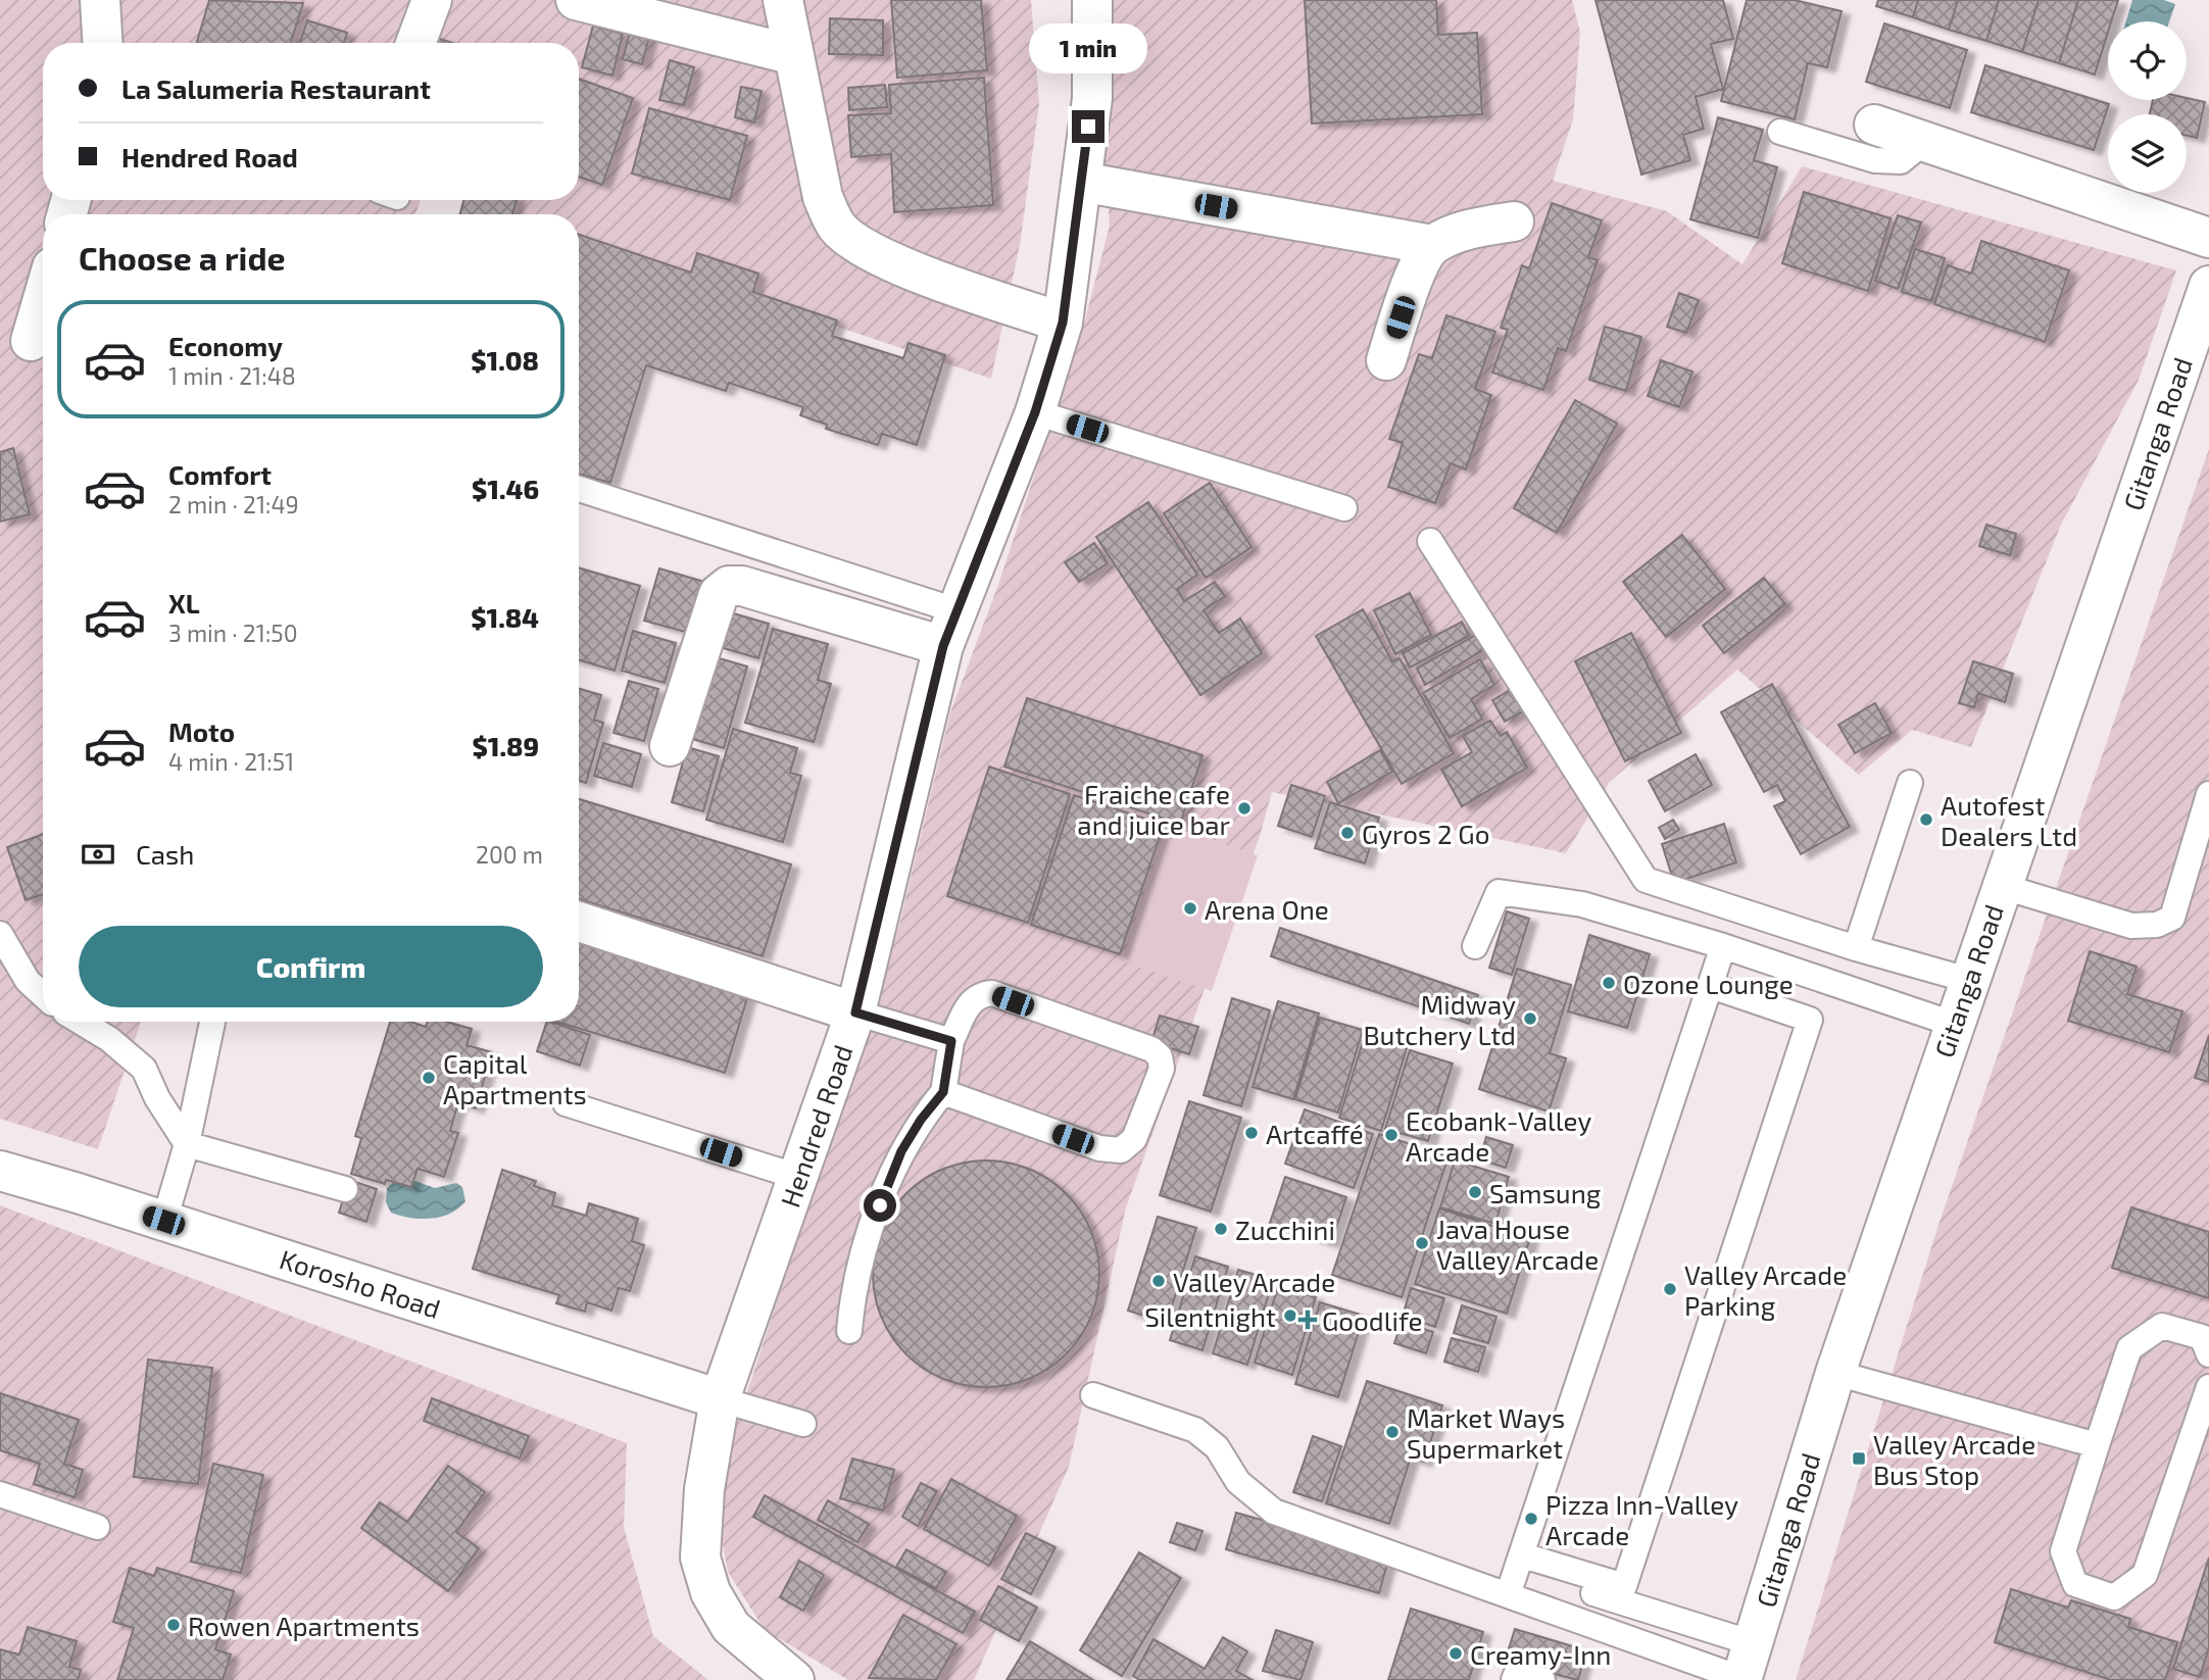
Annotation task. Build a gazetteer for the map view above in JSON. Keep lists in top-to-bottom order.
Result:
{
  "streets": {
    "street": ["Gitanga Road", "Hendred Road", "Korosho Road"]
  },
  "crossings": [
    ["Hendred Road", "Korosho Road"]
  ],
  "places": {
    "other": [
      "Fraiche cafe and juice bar",
      "Autofest Dealers Ltd",
      "Gyros 2 Go",
      "Arena One",
      "Ozone Lounge",
      "Midway Butchery Ltd",
      "Capital Apartments",
      "Artcaffé",
      "Ecobank-Valley Arcade",
      "Samsung",
      "Zucchini",
      "Java House Valley Arcade",
      "Valley Arcade",
      "Valley Arcade Parking",
      "Silentnight",
      "Market Ways Supermarket",
      "Pizza Inn-Valley Arcade",
      "Rowen Apartments",
      "Creamy-Inn"
    ],
    "health": ["Goodlife"],
    "transit": ["Valley Arcade Bus Stop"]
  },
  "page": {
    "bubble": "1 min",
    "banner": ["La Salumeria Restaurant", "Hendred Road"],
    "heading": "Choose a ride",
    "list": [
      {
        "name": "Economy",
        "note": "1 min · 21:48",
        "value": "$1.08"
      },
      {
        "name": "Comfort",
        "note": "2 min · 21:49",
        "value": "$1.46"
      },
      {
        "name": "XL",
        "note": "3 min · 21:50",
        "value": "$1.84"
      },
      {
        "name": "Moto",
        "note": "4 min · 21:51",
        "value": "$1.89"
      }
    ],
    "pay": ["Cash", "200 m"],
    "buttons": "Confirm"
  }
}
